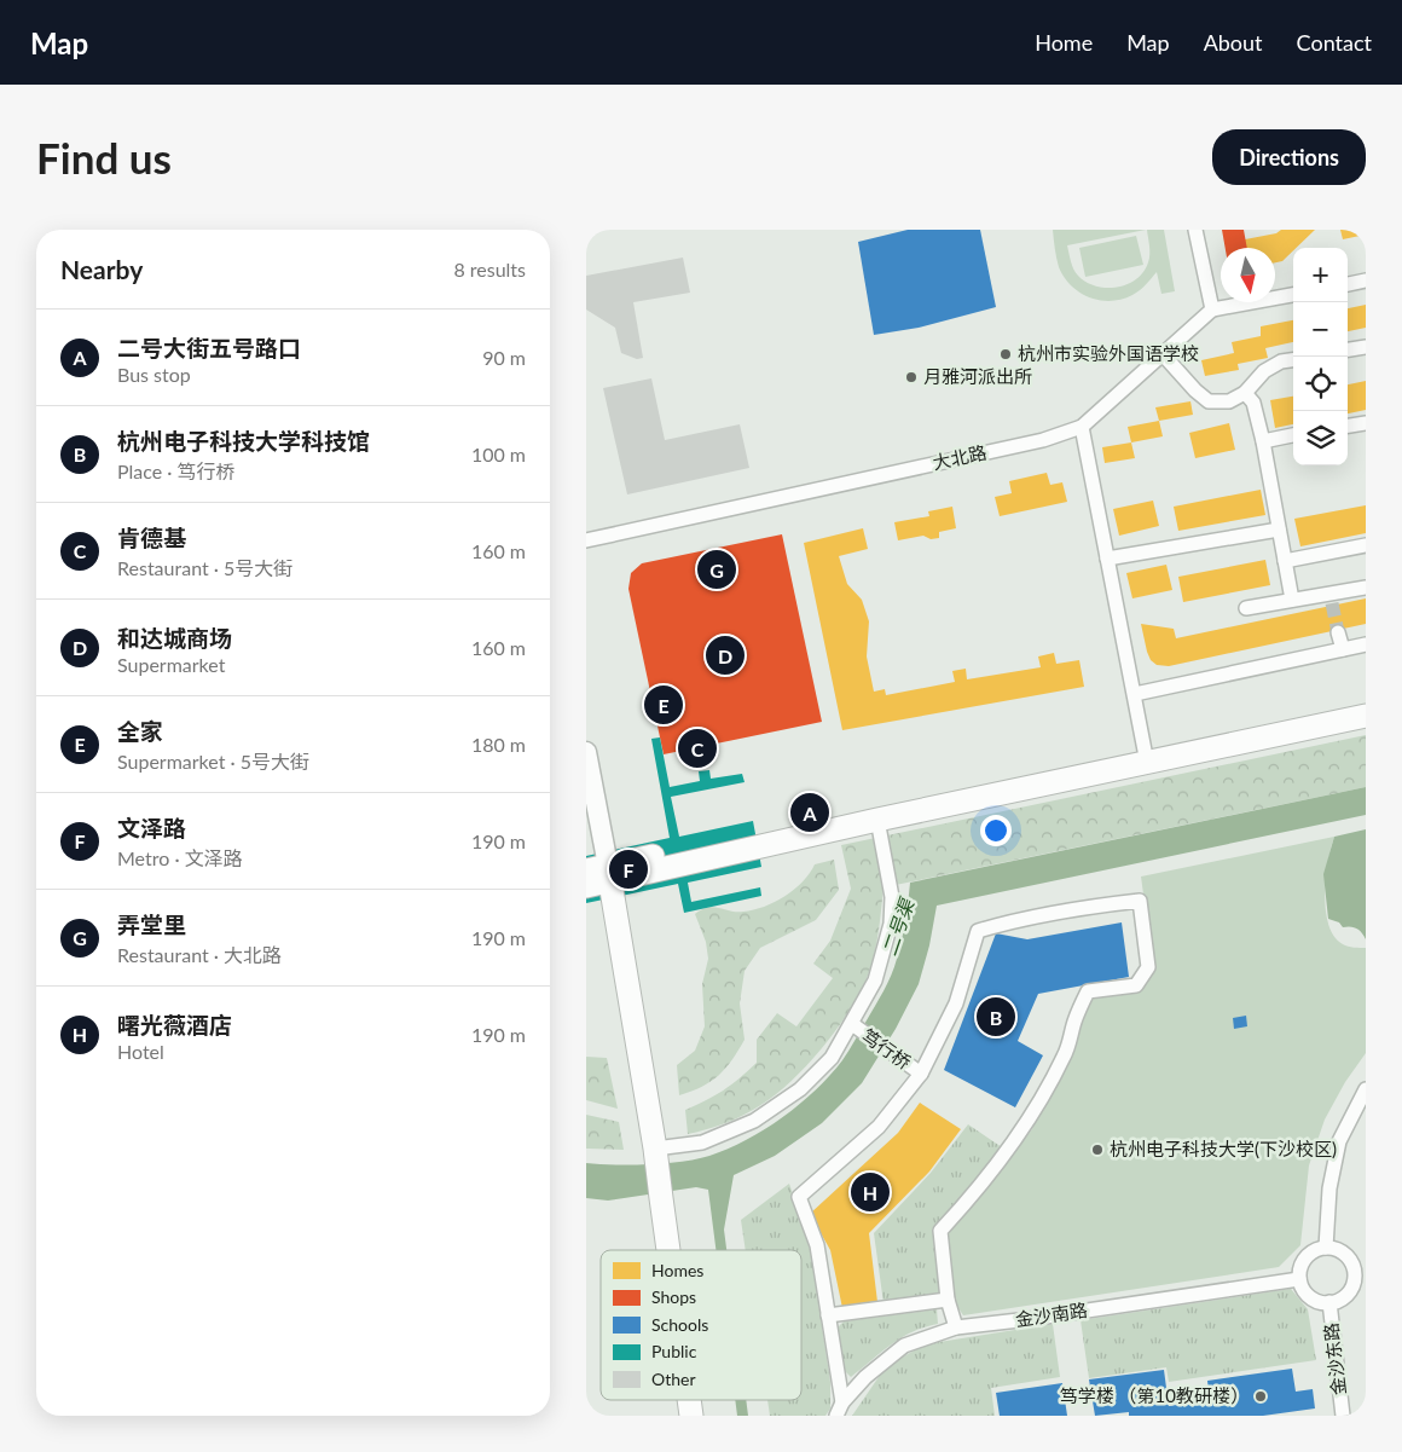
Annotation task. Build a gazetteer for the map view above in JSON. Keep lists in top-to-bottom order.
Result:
{
  "streets": {
    "street": [
      "大北路",
      "笃行桥",
      "金沙南路",
      "金沙东路"
    ]
  },
  "crossings": [
    ["金沙南路", "金沙东路"]
  ],
  "water": ["二号渠"],
  "places": [
    "杭州市实验外国语学校",
    "月雅河派出所",
    "杭州电子科技大学(下沙校区)",
    "笃学楼 （第10教研楼）"
  ],
  "legend": [
    "Homes",
    "Shops",
    "Schools",
    "Public",
    "Other"
  ],
  "north": "bottom",
  "page": {
    "header": "Map",
    "nav": [
      "Home",
      "Map",
      "About",
      "Contact"
    ],
    "buttons": "Directions",
    "title": "Find us",
    "heading": ["Nearby", "8 results"],
    "map_buttons": ["+", "−"],
    "list": [
      {
        "mark": "A",
        "name": "二号大街五号路口",
        "note": "Bus stop",
        "value": "90 m"
      },
      {
        "mark": "B",
        "name": "杭州电子科技大学科技馆",
        "note": "Place · 笃行桥",
        "value": "100 m"
      },
      {
        "mark": "C",
        "name": "肯德基",
        "note": "Restaurant · 5号大街",
        "value": "160 m"
      },
      {
        "mark": "D",
        "name": "和达城商场",
        "note": "Supermarket",
        "value": "160 m"
      },
      {
        "mark": "E",
        "name": "全家",
        "note": "Supermarket · 5号大街",
        "value": "180 m"
      },
      {
        "mark": "F",
        "name": "文泽路",
        "note": "Metro · 文泽路",
        "value": "190 m"
      },
      {
        "mark": "G",
        "name": "弄堂里",
        "note": "Restaurant · 大北路",
        "value": "190 m"
      },
      {
        "mark": "H",
        "name": "曙光薇酒店",
        "note": "Hotel",
        "value": "190 m"
      }
    ],
    "pins": [
      "G",
      "D",
      "E",
      "C",
      "A",
      "F",
      "B",
      "H"
    ]
  }
}
